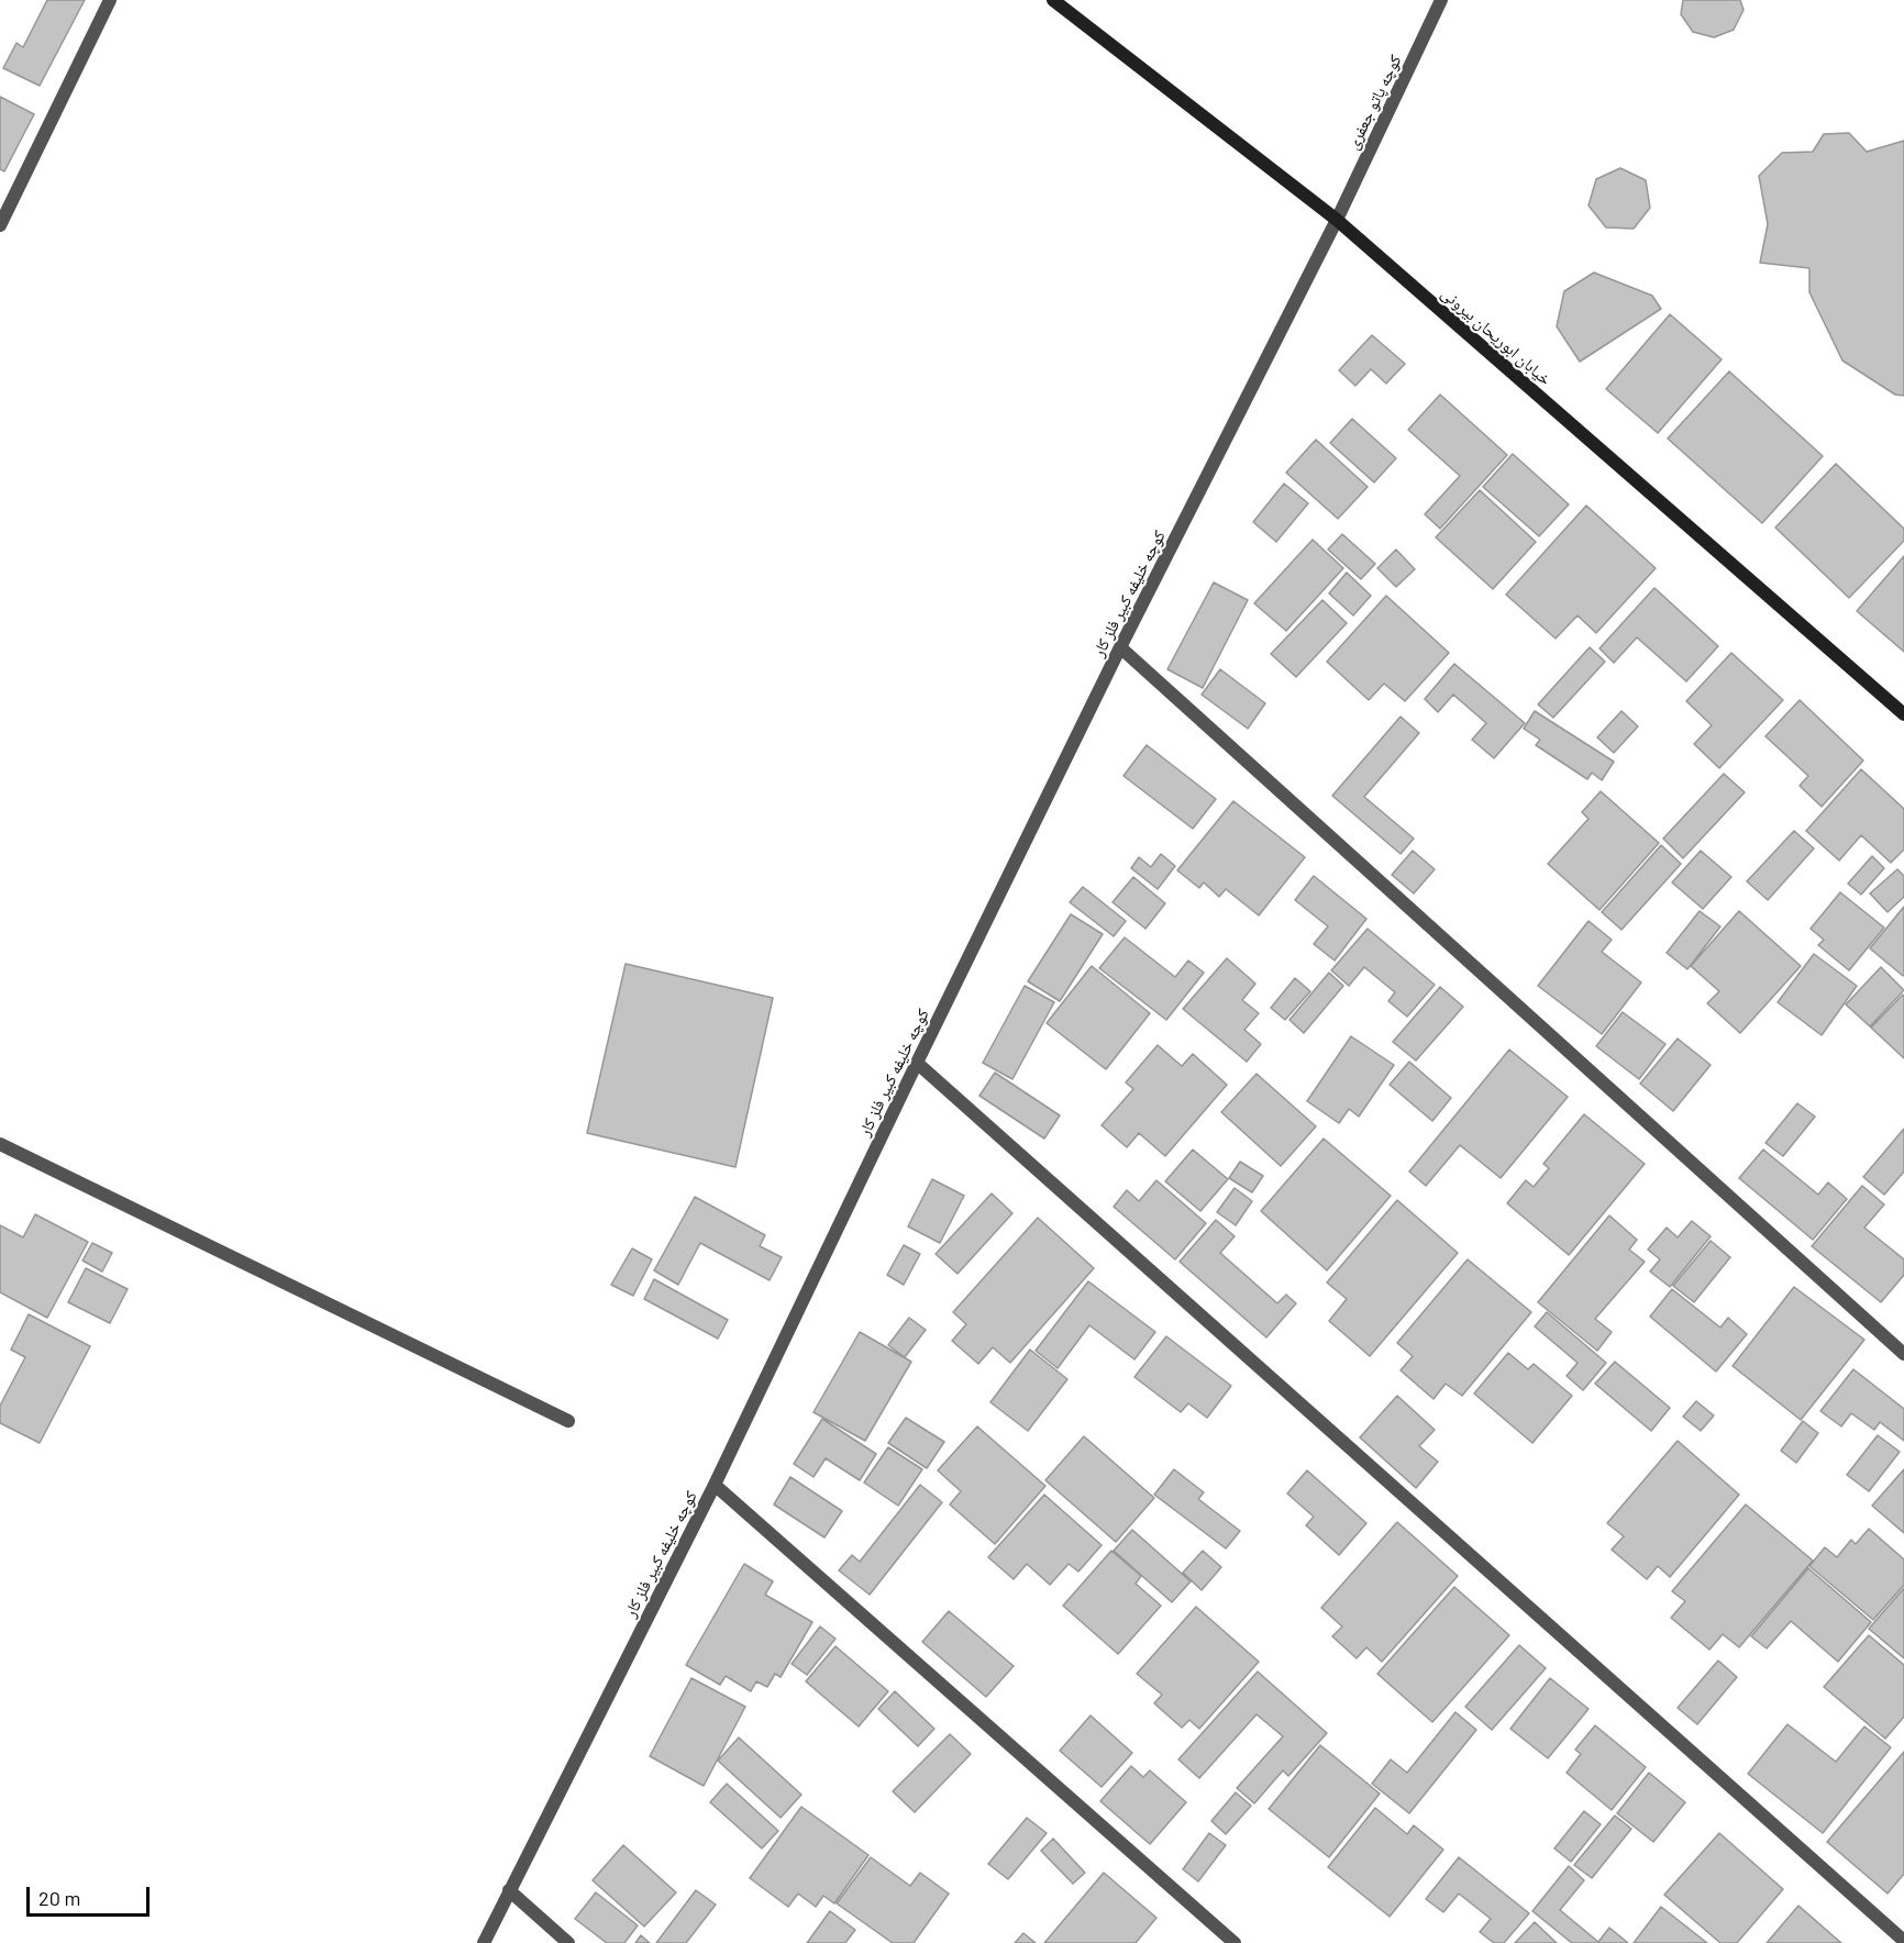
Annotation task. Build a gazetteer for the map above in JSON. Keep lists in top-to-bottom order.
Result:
{
  "streets": {
    "street": ["کوچه پاتو جعفری", "خیابان ابوریحان بیرونی", "کوچه خلیفه کبیر فلز کار"]
  },
  "crossings": [
    ["کوچه پاتو جعفری", "خیابان ابوریحان بیرونی"],
    ["کوچه پاتو جعفری", "کوچه خلیفه کبیر فلز کار"],
    ["خیابان ابوریحان بیرونی", "کوچه خلیفه کبیر فلز کار"]
  ],
  "scale_bar": "20 m"
}
